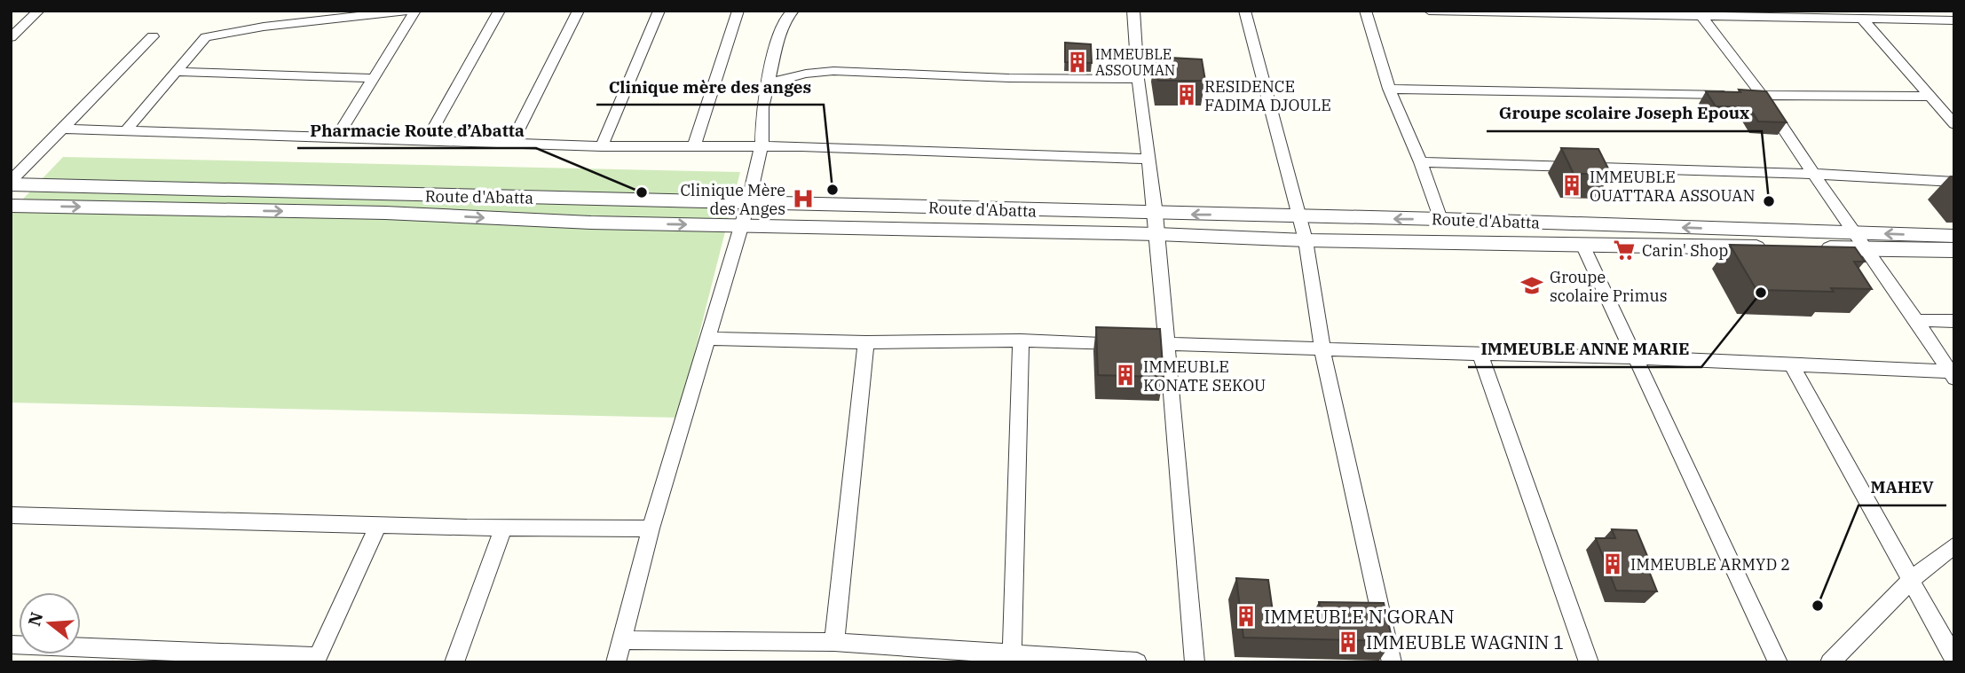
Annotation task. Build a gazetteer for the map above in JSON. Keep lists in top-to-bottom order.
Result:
{
  "streets": {
    "street": ["Route d'Abatta"]
  },
  "places": {
    "building": [
      "IMMEUBLE ASSOUMAN",
      "RESIDENCE FADIMA DJOULE",
      "IMMEUBLE OUATTARA ASSOUAN",
      "IMMEUBLE KONATE SEKOU",
      "IMMEUBLE ARMYD 2",
      "IMMEUBLE N'GORAN",
      "IMMEUBLE WAGNIN 1"
    ],
    "other": [
      "Clinique mère des anges",
      "Pharmacie Route d’Abatta",
      "Groupe scolaire Joseph Epoux",
      "IMMEUBLE ANNE MARIE",
      "MAHEV"
    ],
    "hospital": ["Clinique Mère des Anges"],
    "supermarket": ["Carin' Shop"],
    "school or university": ["Groupe scolaire Primus"]
  },
  "north": "left"
}
